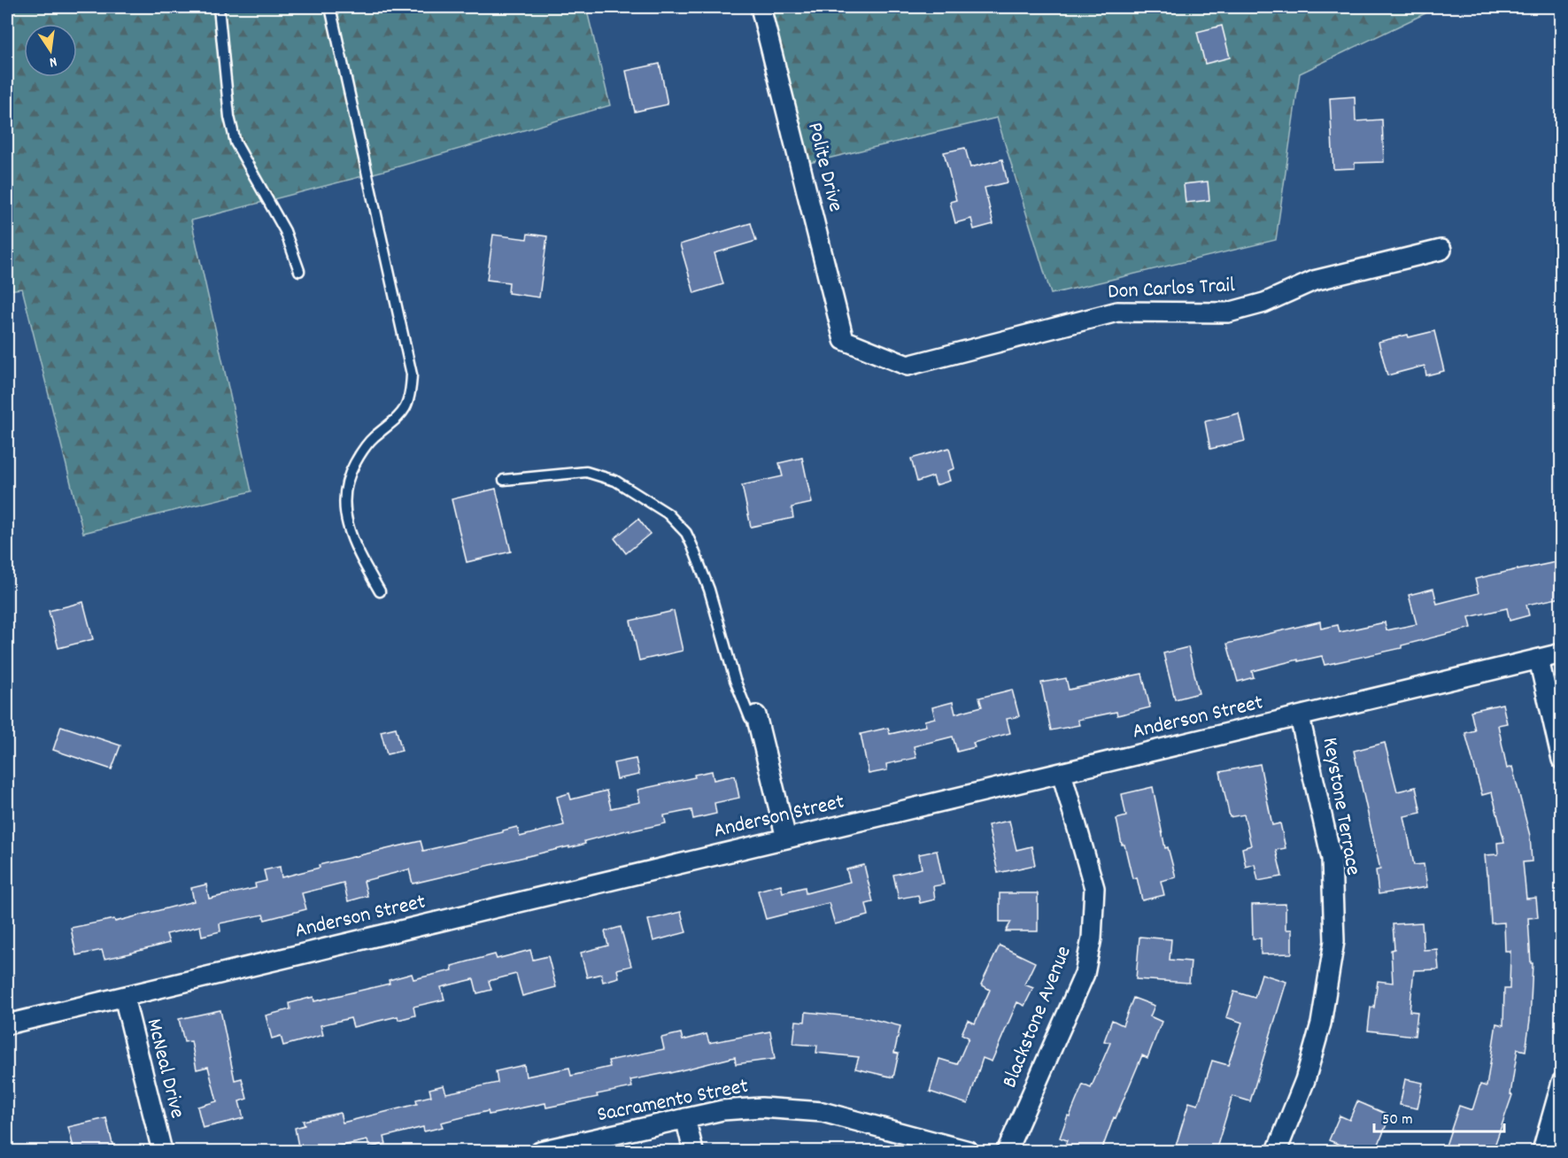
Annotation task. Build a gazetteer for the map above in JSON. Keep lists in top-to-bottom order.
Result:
{
  "streets": {
    "street": [
      "Polite Drive",
      "Don Carlos Trail",
      "Anderson Street",
      "Keystone Terrace",
      "Blackstone Avenue",
      "McNeal Drive",
      "Sacramento Street"
    ]
  },
  "crossings": [
    ["Polite Drive", "Don Carlos Trail"],
    ["Anderson Street", "Keystone Terrace"],
    ["Anderson Street", "Blackstone Avenue"],
    ["Anderson Street", "McNeal Drive"]
  ],
  "scale_bar": "50 m",
  "north": "bottom"
}
